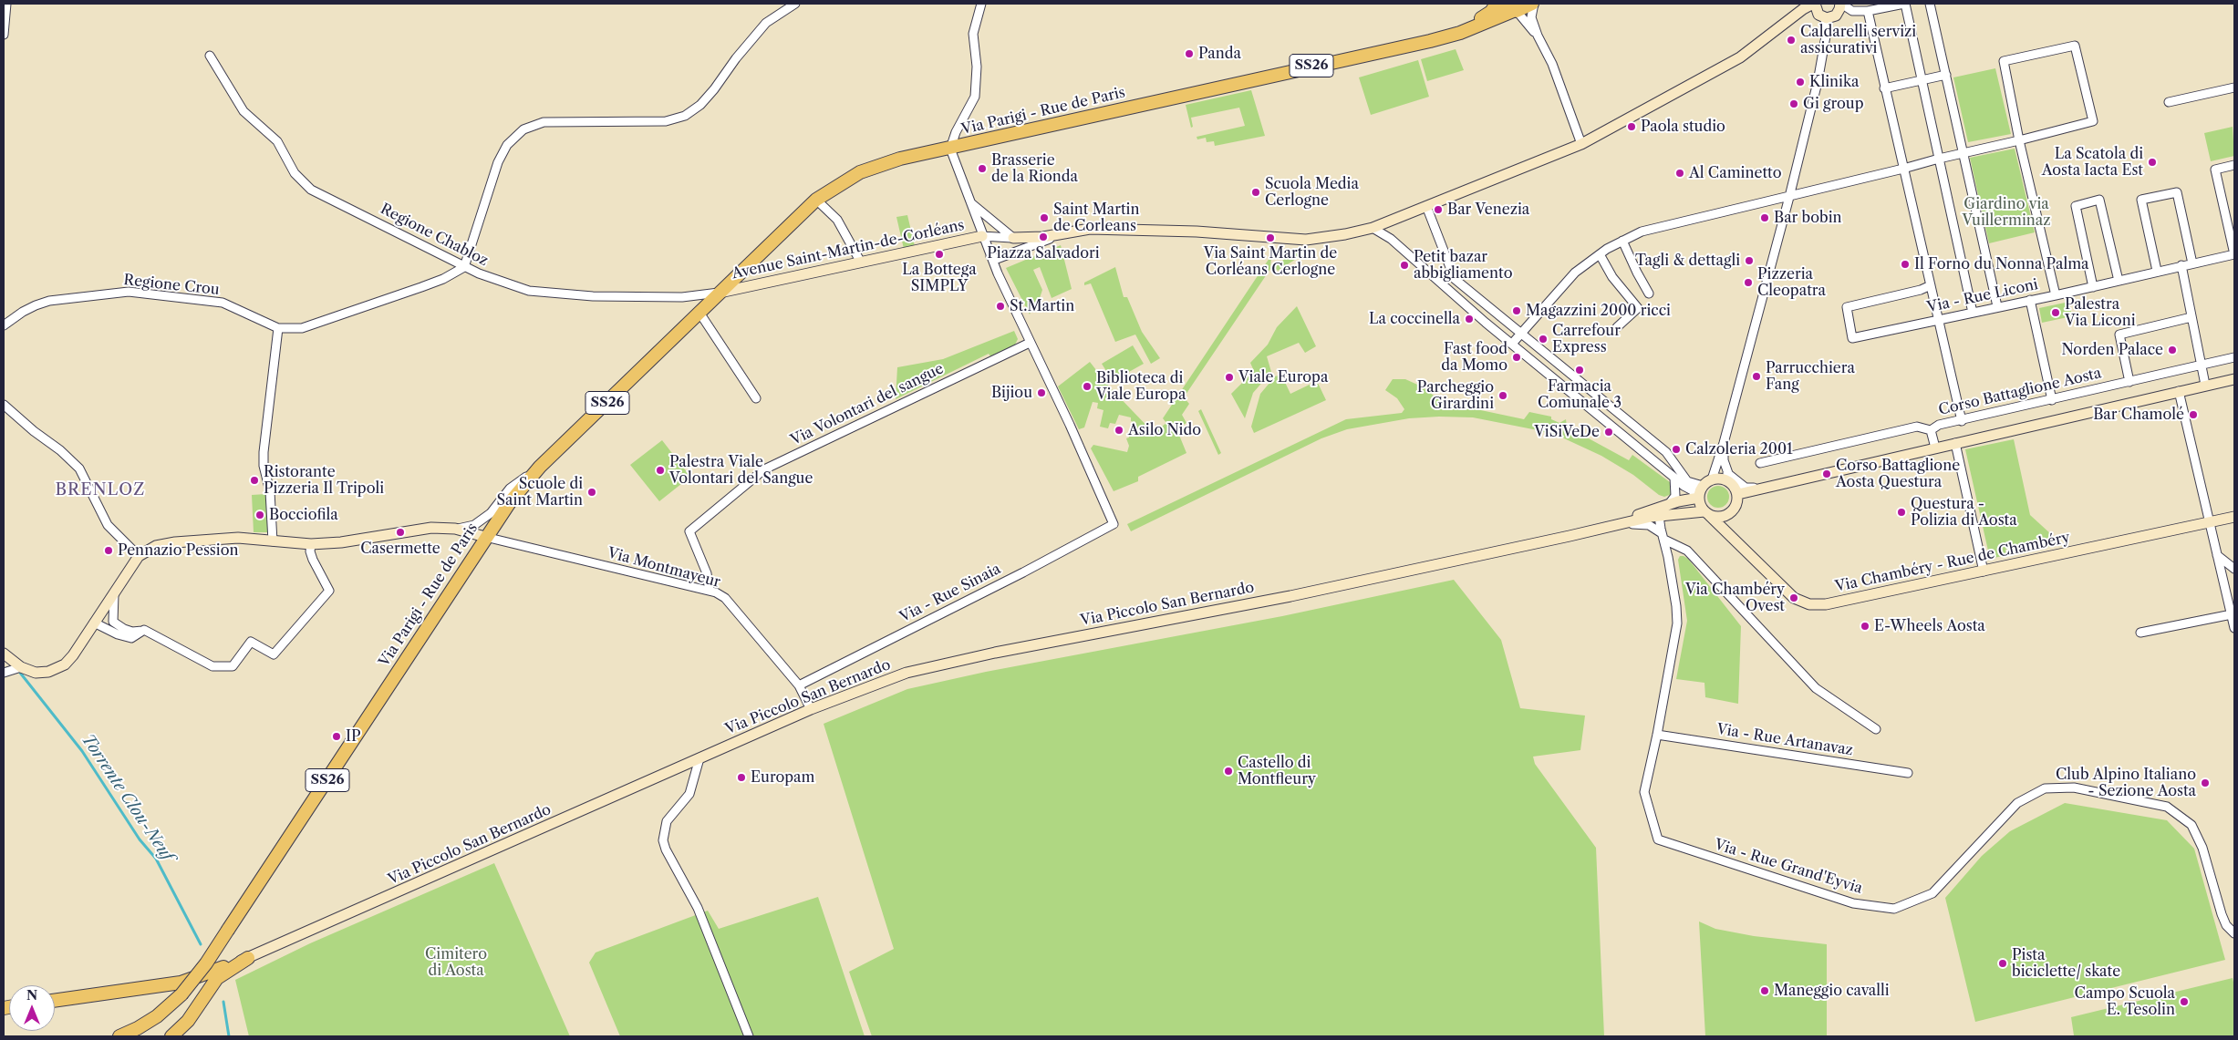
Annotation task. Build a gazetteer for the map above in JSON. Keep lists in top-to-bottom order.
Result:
{
  "streets": {
    "main road": ["SS26", "Via Parigi - Rue de Paris"],
    "street": [
      "Regione Chabloz",
      "Avenue Saint-Martin-de-Corléans",
      "Regione Crou",
      "Via - Rue Liconi",
      "Corso Battaglione Aosta",
      "Via Volontari del sangue",
      "Via Chambéry - Rue de Chambéry",
      "Via Montmayeur",
      "Via - Rue Sinaia",
      "Via Piccolo San Bernardo",
      "Via - Rue Artanavaz",
      "Via - Rue Grand'Eyvia"
    ]
  },
  "crossings": [
    ["Via Parigi - Rue de Paris", "Regione Chabloz"],
    ["Via Parigi - Rue de Paris", "Avenue Saint-Martin-de-Corléans"],
    ["Via Parigi - Rue de Paris", "Via Montmayeur"],
    ["Regione Chabloz", "Avenue Saint-Martin-de-Corléans"],
    ["Regione Chabloz", "Regione Crou"],
    ["Via Volontari del sangue", "Via Montmayeur"],
    ["Via Volontari del sangue", "Via - Rue Sinaia"],
    ["Via Chambéry - Rue de Chambéry", "Via Piccolo San Bernardo"],
    ["Via Montmayeur", "Via - Rue Sinaia"],
    ["Via Montmayeur", "Via Piccolo San Bernardo"],
    ["Via Piccolo San Bernardo", "Via - Rue Grand'Eyvia"],
    ["Via - Rue Artanavaz", "Via - Rue Grand'Eyvia"]
  ],
  "districts": ["BRENLOZ"],
  "water": ["Torrente Clou-Neuf"],
  "parks": ["Giardino via Vuillerminaz", "Cimitero di Aosta"],
  "places": [
    "Caldarelli servizi assicurativi",
    "Panda",
    "Klinika",
    "Gi group",
    "Paola studio",
    "La Scatola di Aosta Iacta Est",
    "Brasserie de la Rionda",
    "Al Caminetto",
    "Scuola Media Cerlogne",
    "Bar Venezia",
    "Saint Martin de Corleans",
    "Bar bobin",
    "Piazza Salvadori",
    "Via Saint Martin de Corléans Cerlogne",
    "La Bottega SIMPLY",
    "Tagli & dettagli",
    "Il Forno du Nonna Palma",
    "Petit bazar abbigliamento",
    "Pizzeria Cleopatra",
    "St.Martin",
    "Magazzini 2000 ricci",
    "Palestra Via Liconi",
    "La coccinella",
    "Carrefour Express",
    "Norden Palace",
    "Fast food da Momo",
    "Farmacia Comunale 3",
    "Parrucchiera Fang",
    "Viale Europa",
    "Biblioteca di Viale Europa",
    "Bijiou",
    "Parcheggio Girardini",
    "Bar Chamolé",
    "Asilo Nido",
    "ViSiVeDe",
    "Calzoleria 2001",
    "Palestra Viale Volontari del Sangue",
    "Corso Battaglione Aosta Questura",
    "Ristorante Pizzeria Il Tripoli",
    "Scuole di Saint Martin",
    "Questura - Polizia di Aosta",
    "Bocciofila",
    "Casermette",
    "Pennazio Pession",
    "Via Chambéry Ovest",
    "E-Wheels Aosta",
    "IP",
    "Castello di Montfleury",
    "Europam",
    "Club Alpino Italiano - Sezione Aosta",
    "Pista biciclette/ skate",
    "Maneggio cavalli",
    "Campo Scuola E. Tesolin"
  ],
  "north": "top"
}
